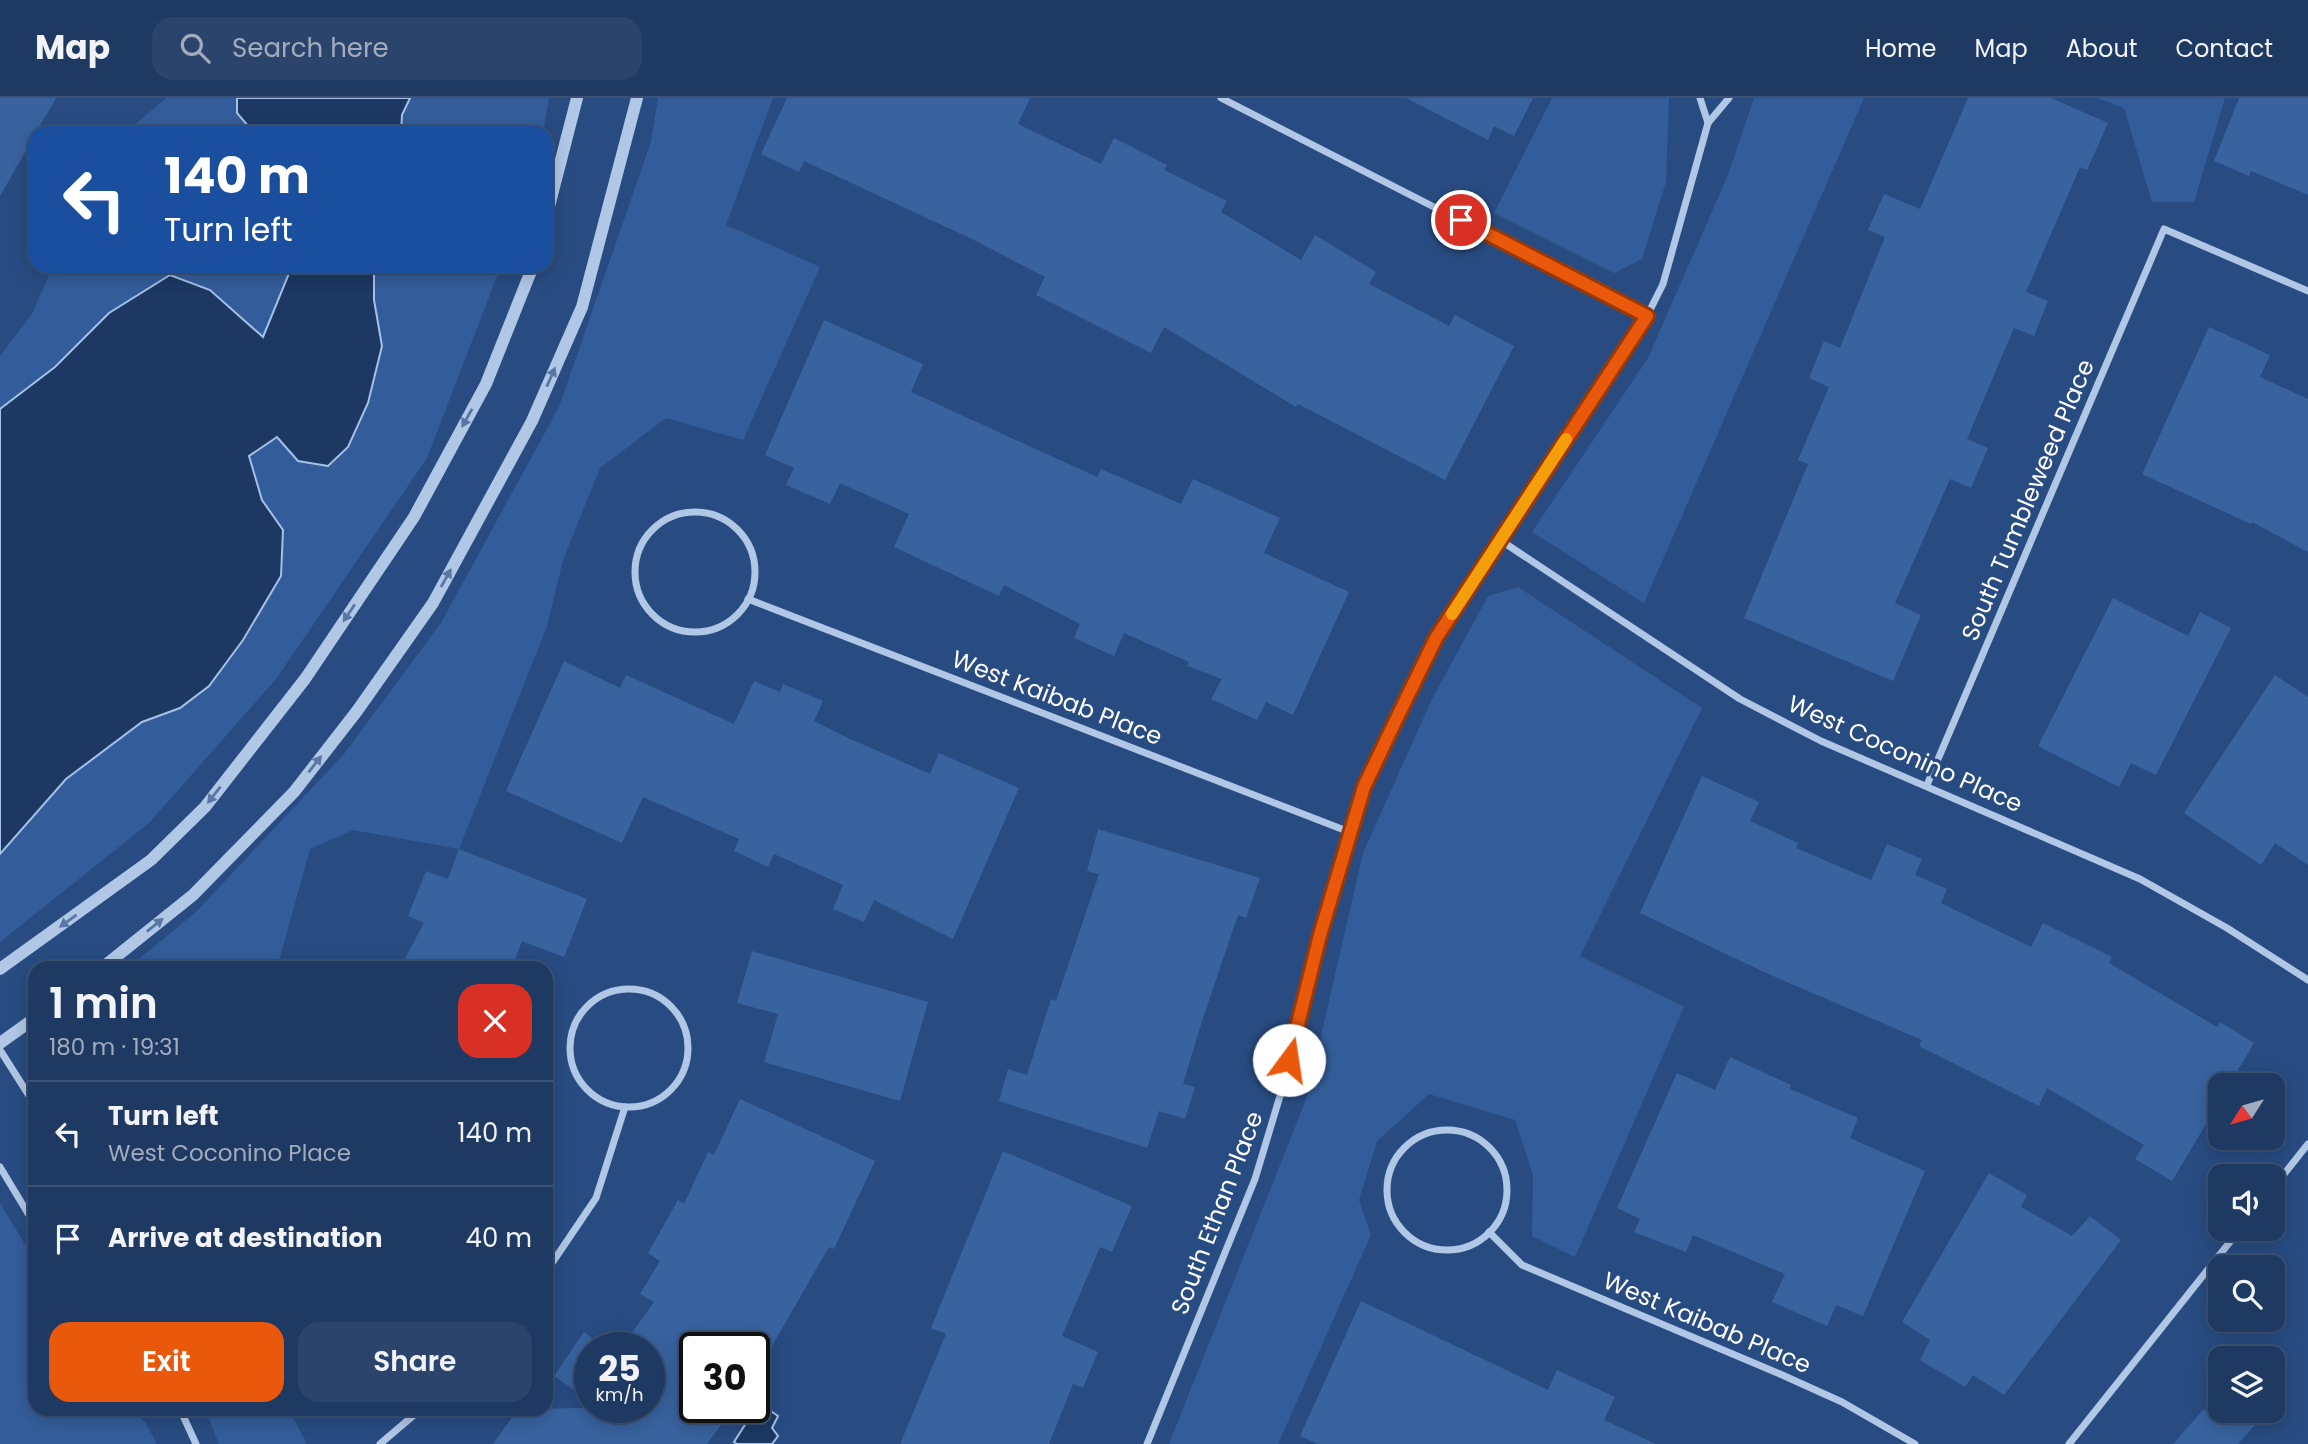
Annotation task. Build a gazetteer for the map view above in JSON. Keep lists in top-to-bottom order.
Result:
{
  "streets": {
    "street": [
      "South Tumbleweed Place",
      "West Kaibab Place",
      "West Coconino Place",
      "South Ethan Place"
    ]
  },
  "crossings": [
    ["South Tumbleweed Place", "West Coconino Place"],
    ["West Kaibab Place", "South Ethan Place"],
    ["West Coconino Place", "South Ethan Place"]
  ],
  "north": "bottom left",
  "page": {
    "header": "Map",
    "search": "Search here",
    "nav": [
      "Home",
      "Map",
      "About",
      "Contact"
    ],
    "turn": ["140 m", "Turn left"],
    "heading": ["1 min", "180 m · 19:31"],
    "list": [
      {
        "name": "Turn left",
        "note": "West Coconino Place",
        "value": "140 m"
      },
      {
        "name": "Arrive at destination",
        "value": "40 m"
      }
    ],
    "buttons": ["Exit", "Share"],
    "speed": "25 km/h",
    "limit": "30"
  }
}
